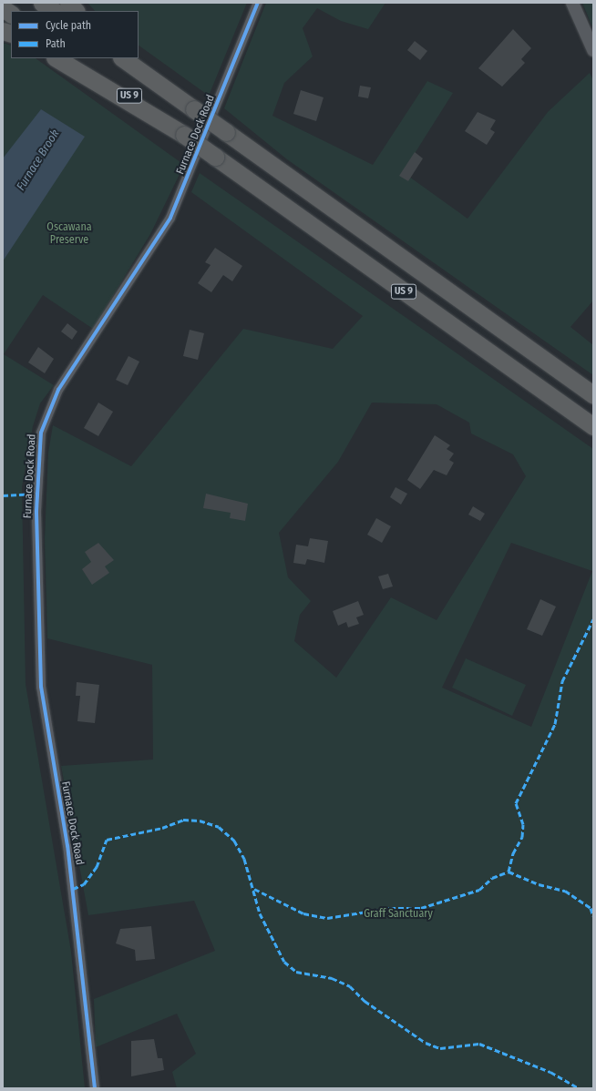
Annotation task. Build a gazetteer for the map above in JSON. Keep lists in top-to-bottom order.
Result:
{
  "streets": {
    "highway": ["US 9"],
    "street": ["Furnace Dock Road"]
  },
  "water": ["Furnace Brook"],
  "parks": ["Oscawana Preserve", "Graff Sanctuary"],
  "legend": ["Cycle path", "Path"]
}
